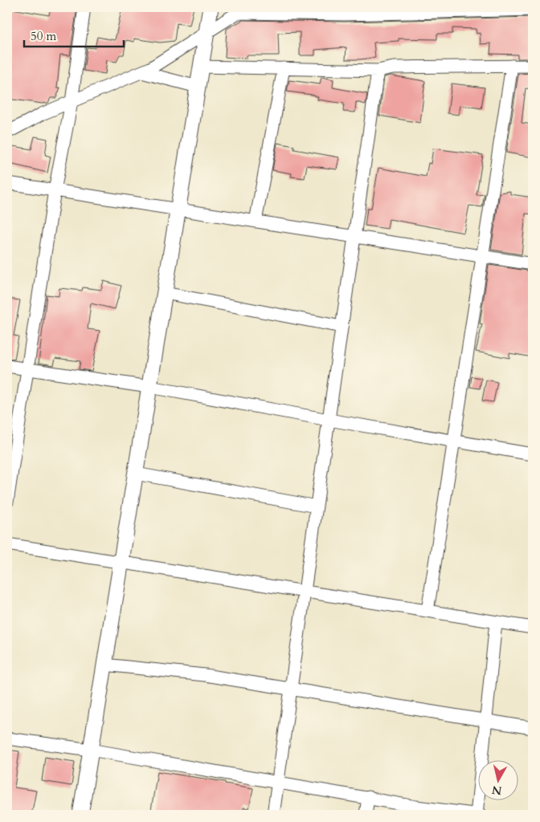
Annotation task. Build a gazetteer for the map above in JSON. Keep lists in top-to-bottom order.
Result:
{
  "scale_bar": "50 m",
  "north": "bottom"
}
